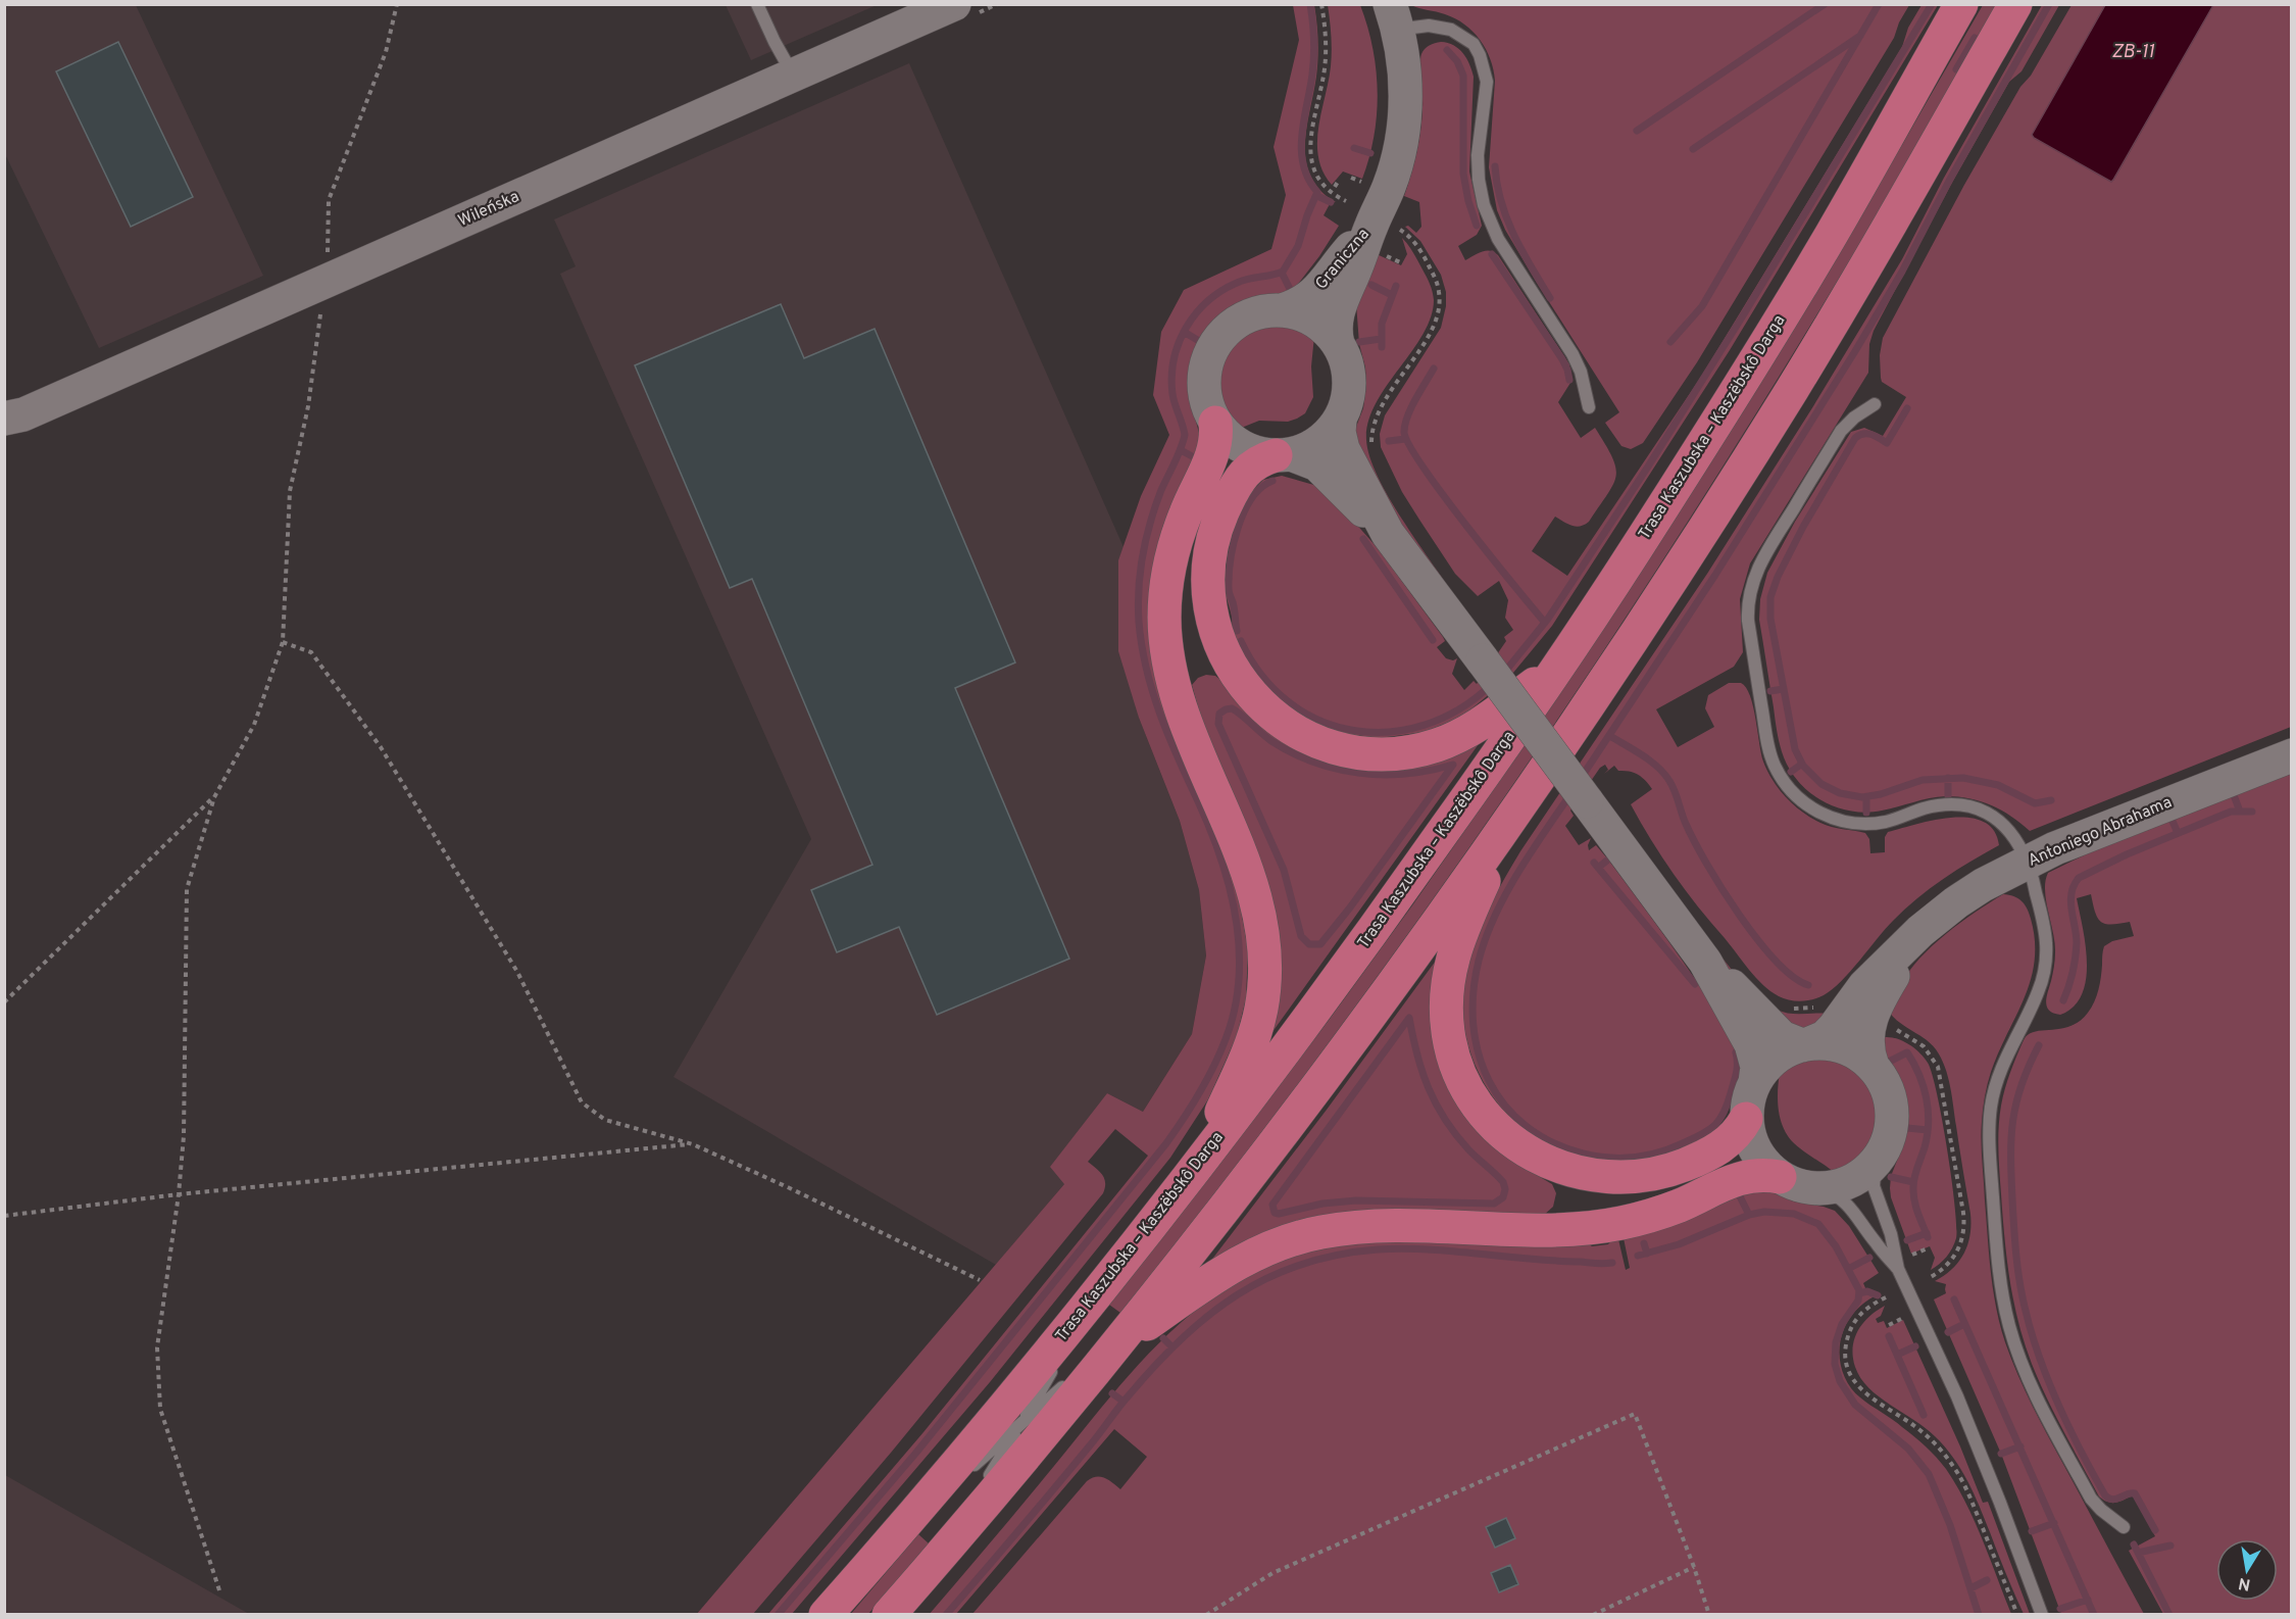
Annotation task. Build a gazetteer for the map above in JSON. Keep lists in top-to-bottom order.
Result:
{
  "streets": {
    "highway": ["Trasa Kaszubska – Kaszëbskô Darga"],
    "main road": ["Wileńska", "Graniczna", "Antoniego Abrahama"]
  },
  "water": ["ZB-11"],
  "north": "bottom"
}
